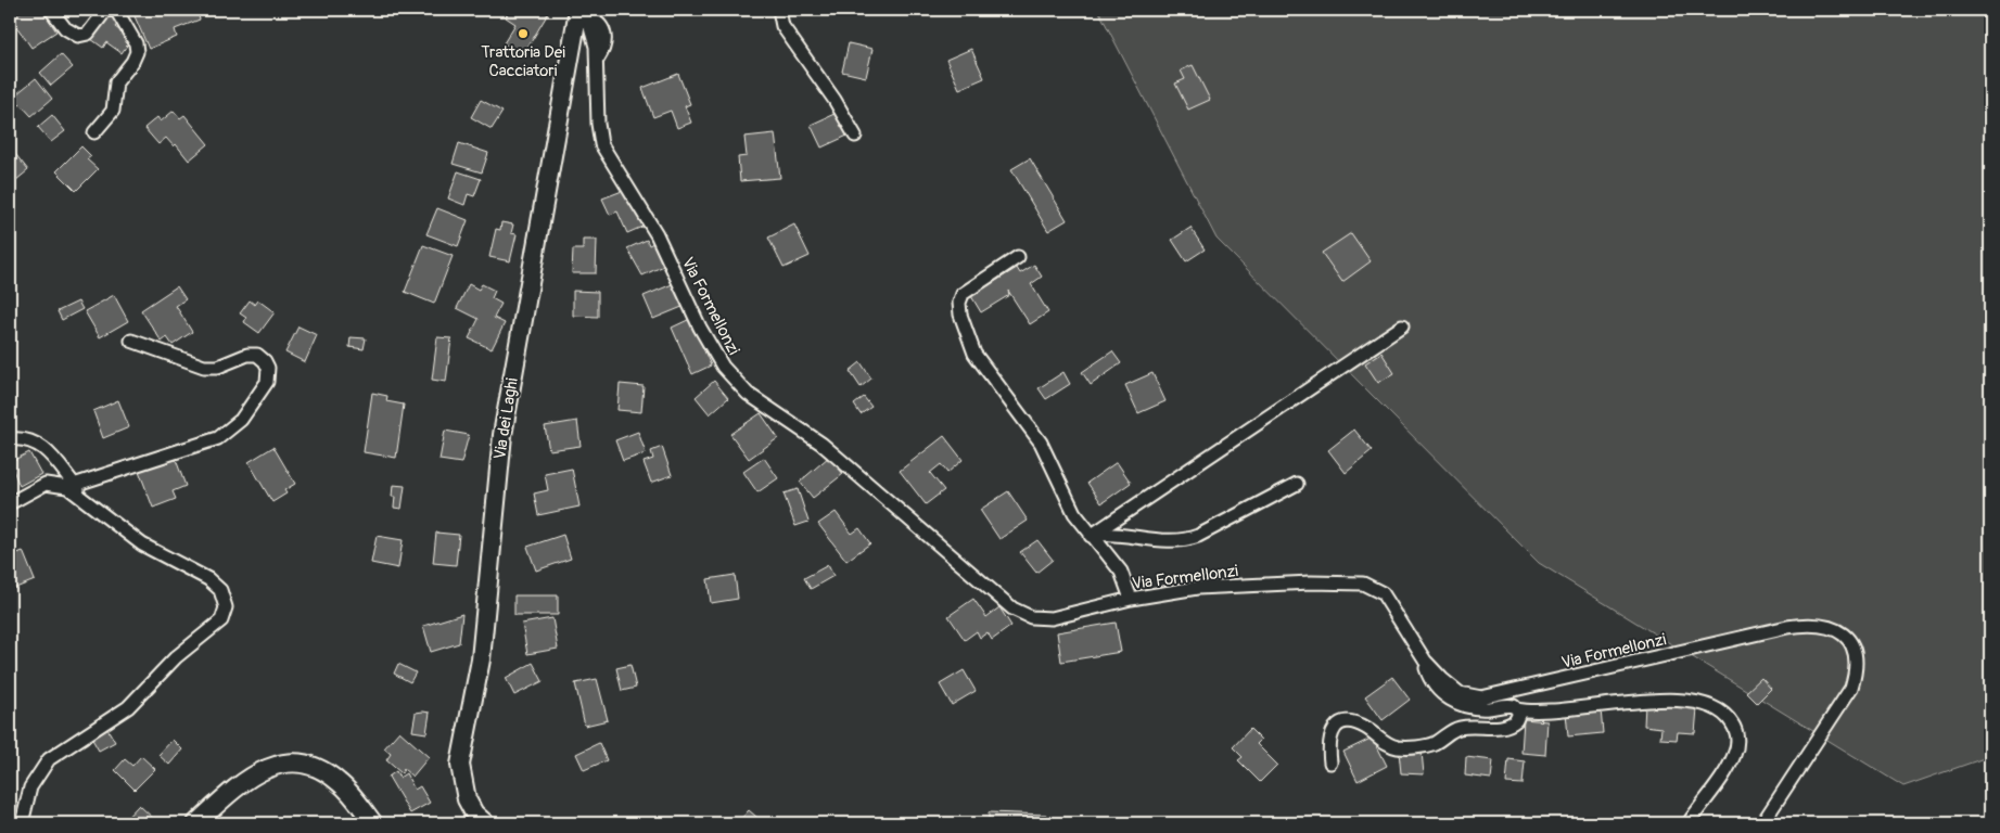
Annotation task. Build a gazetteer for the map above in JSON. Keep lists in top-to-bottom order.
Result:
{
  "streets": {
    "main road": ["Via dei Laghi"],
    "street": ["Via Formellonzi"]
  },
  "crossings": [
    ["Via Formellonzi", "Via dei Laghi"]
  ],
  "places": ["Trattoria Dei Cacciatori"]
}
